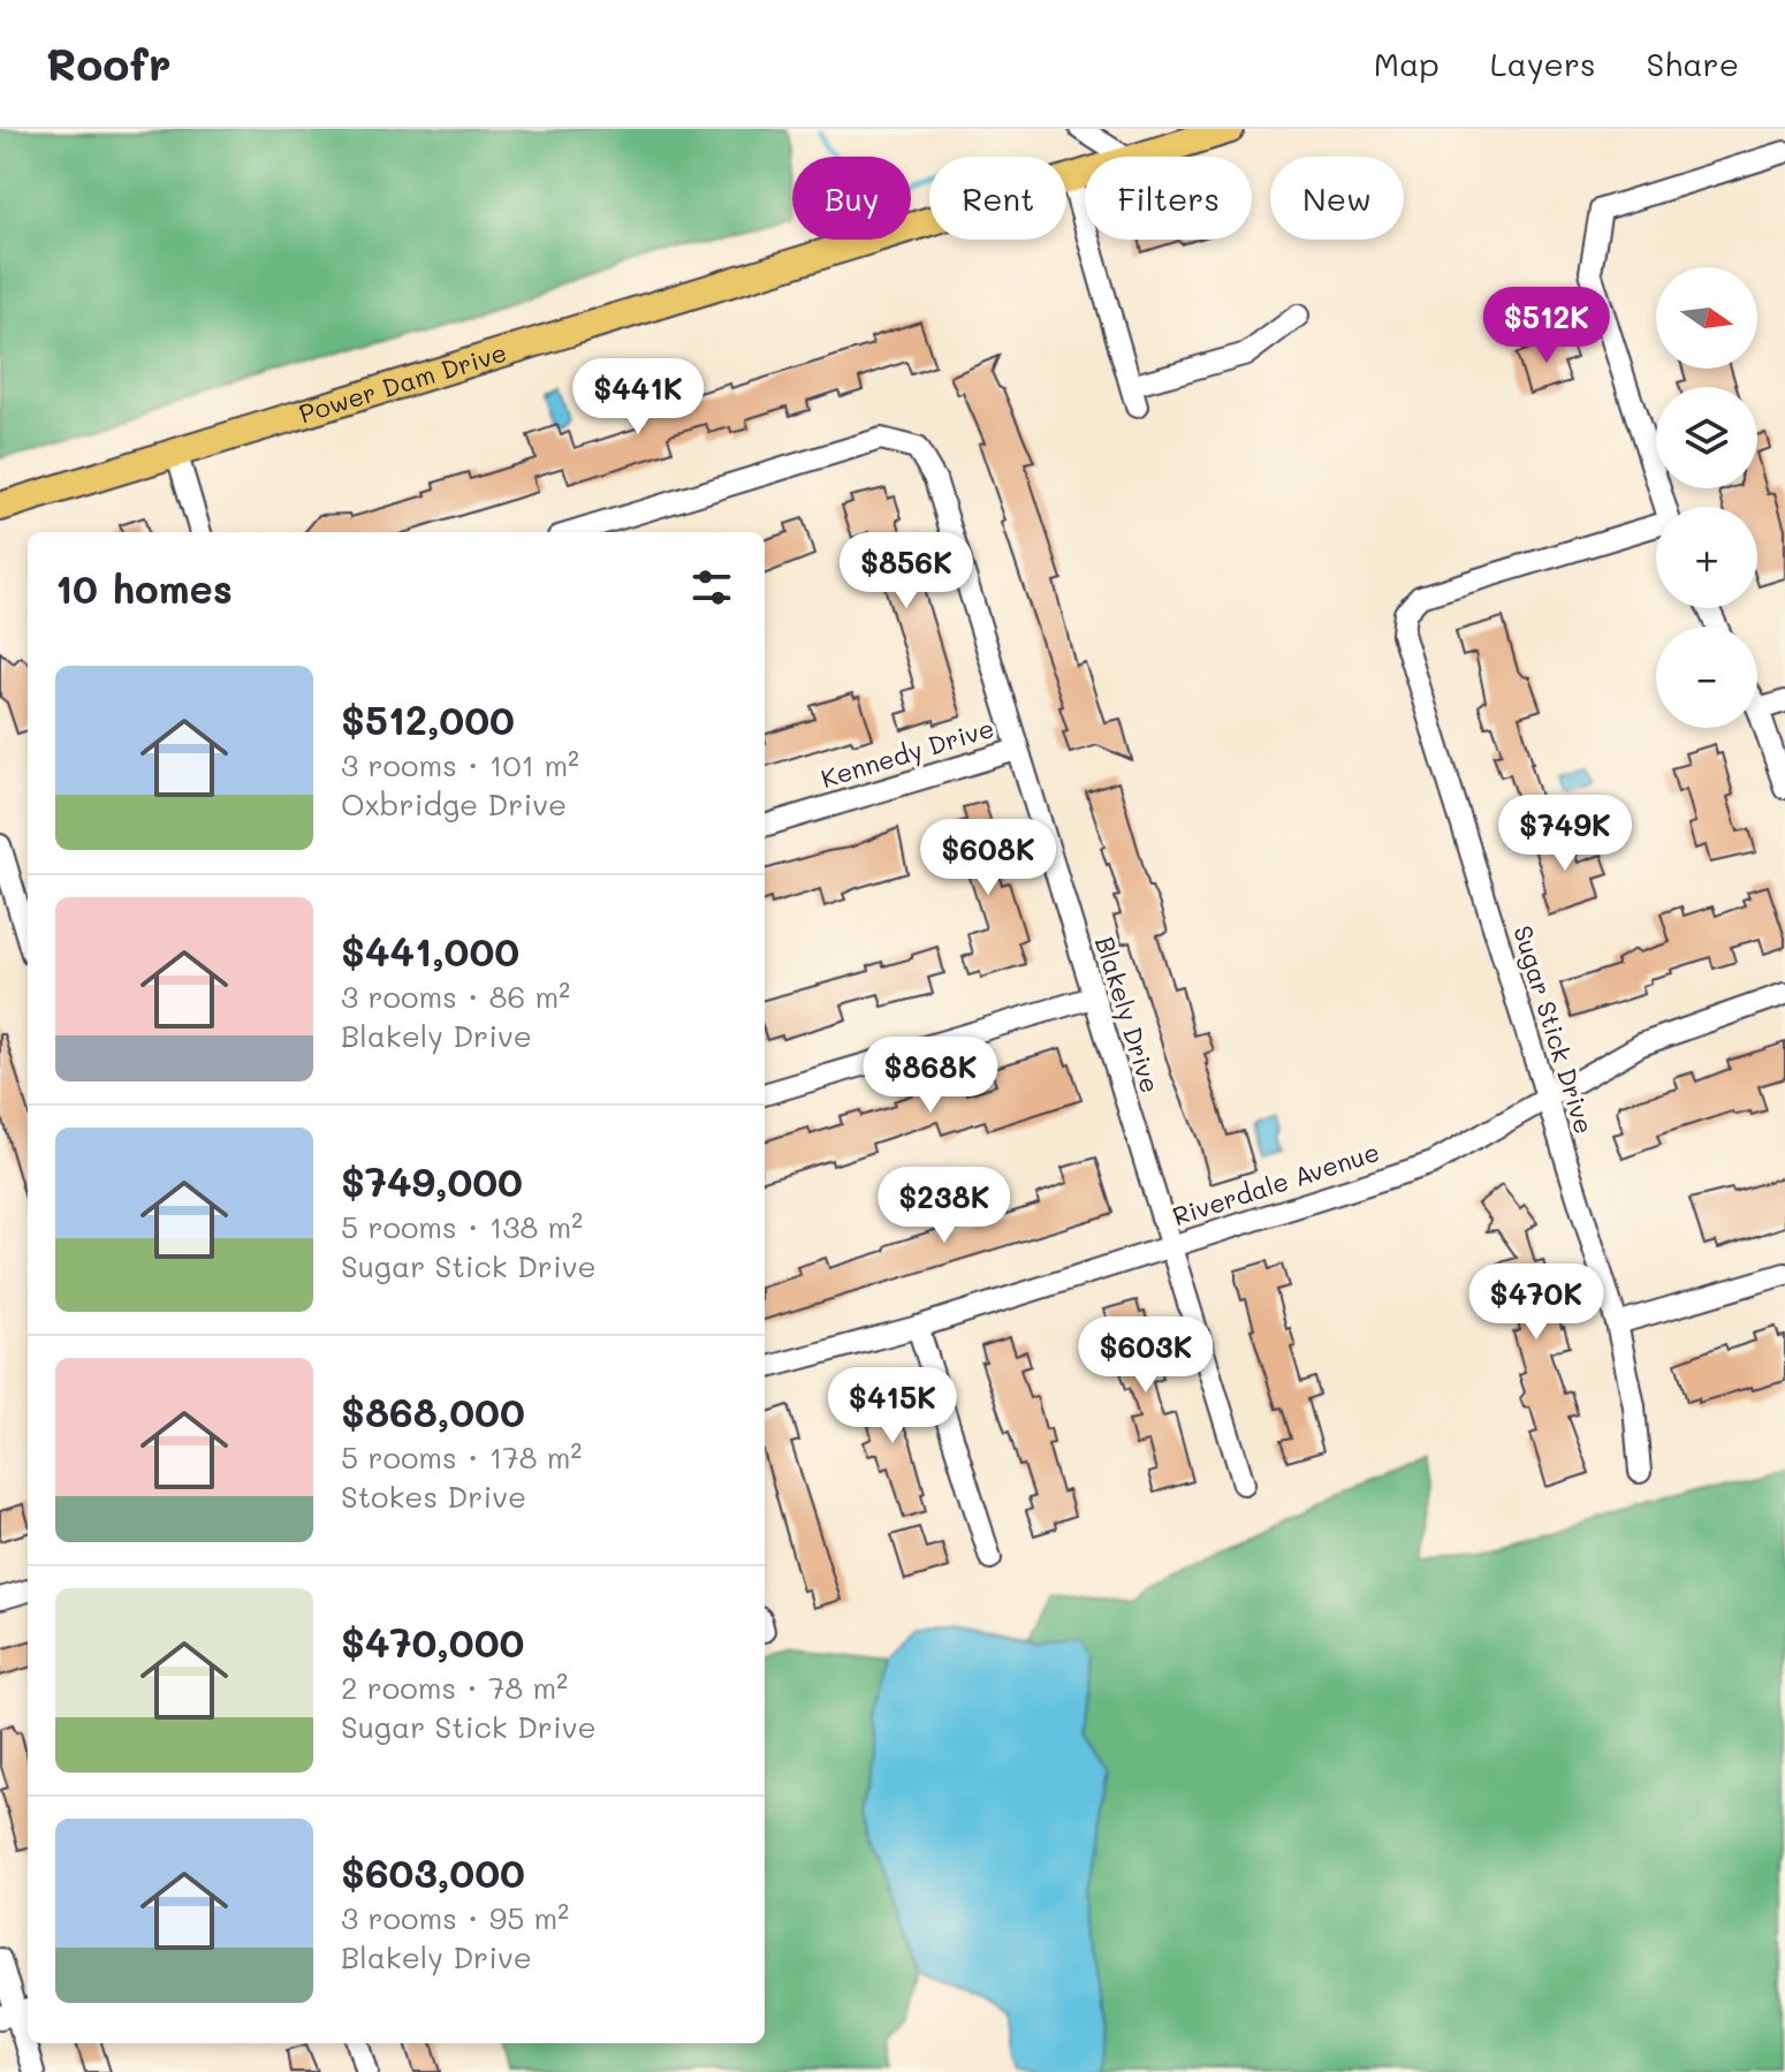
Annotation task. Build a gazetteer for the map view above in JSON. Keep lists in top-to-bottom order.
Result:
{
  "streets": {
    "main road": ["Power Dam Drive"],
    "street": [
      "Kennedy Drive",
      "Blakely Drive",
      "Sugar Stick Drive",
      "Riverdale Avenue"
    ]
  },
  "crossings": [
    ["Kennedy Drive", "Blakely Drive"],
    ["Blakely Drive", "Riverdale Avenue"],
    ["Sugar Stick Drive", "Riverdale Avenue"]
  ],
  "north": "right",
  "page": {
    "header": "Roofr",
    "nav": ["Map", "Layers", "Share"],
    "chip": [
      "Buy",
      "Rent",
      "Filters",
      "New"
    ],
    "map_buttons": ["+", "−"],
    "price": [
      "$512K",
      "$441K",
      "$856K",
      "$749K",
      "$608K",
      "$868K",
      "$238K",
      "$470K",
      "$603K",
      "$415K"
    ],
    "heading": "10 homes",
    "list": [
      {
        "name": "$512,000",
        "note": "3 rooms · 101 m² · Oxbridge Drive"
      },
      {
        "name": "$441,000",
        "note": "3 rooms · 86 m² · Blakely Drive"
      },
      {
        "name": "$749,000",
        "note": "5 rooms · 138 m² · Sugar Stick Drive"
      },
      {
        "name": "$868,000",
        "note": "5 rooms · 178 m² · Stokes Drive"
      },
      {
        "name": "$470,000",
        "note": "2 rooms · 78 m² · Sugar Stick Drive"
      },
      {
        "name": "$603,000",
        "note": "3 rooms · 95 m² · Blakely Drive"
      }
    ]
  }
}
